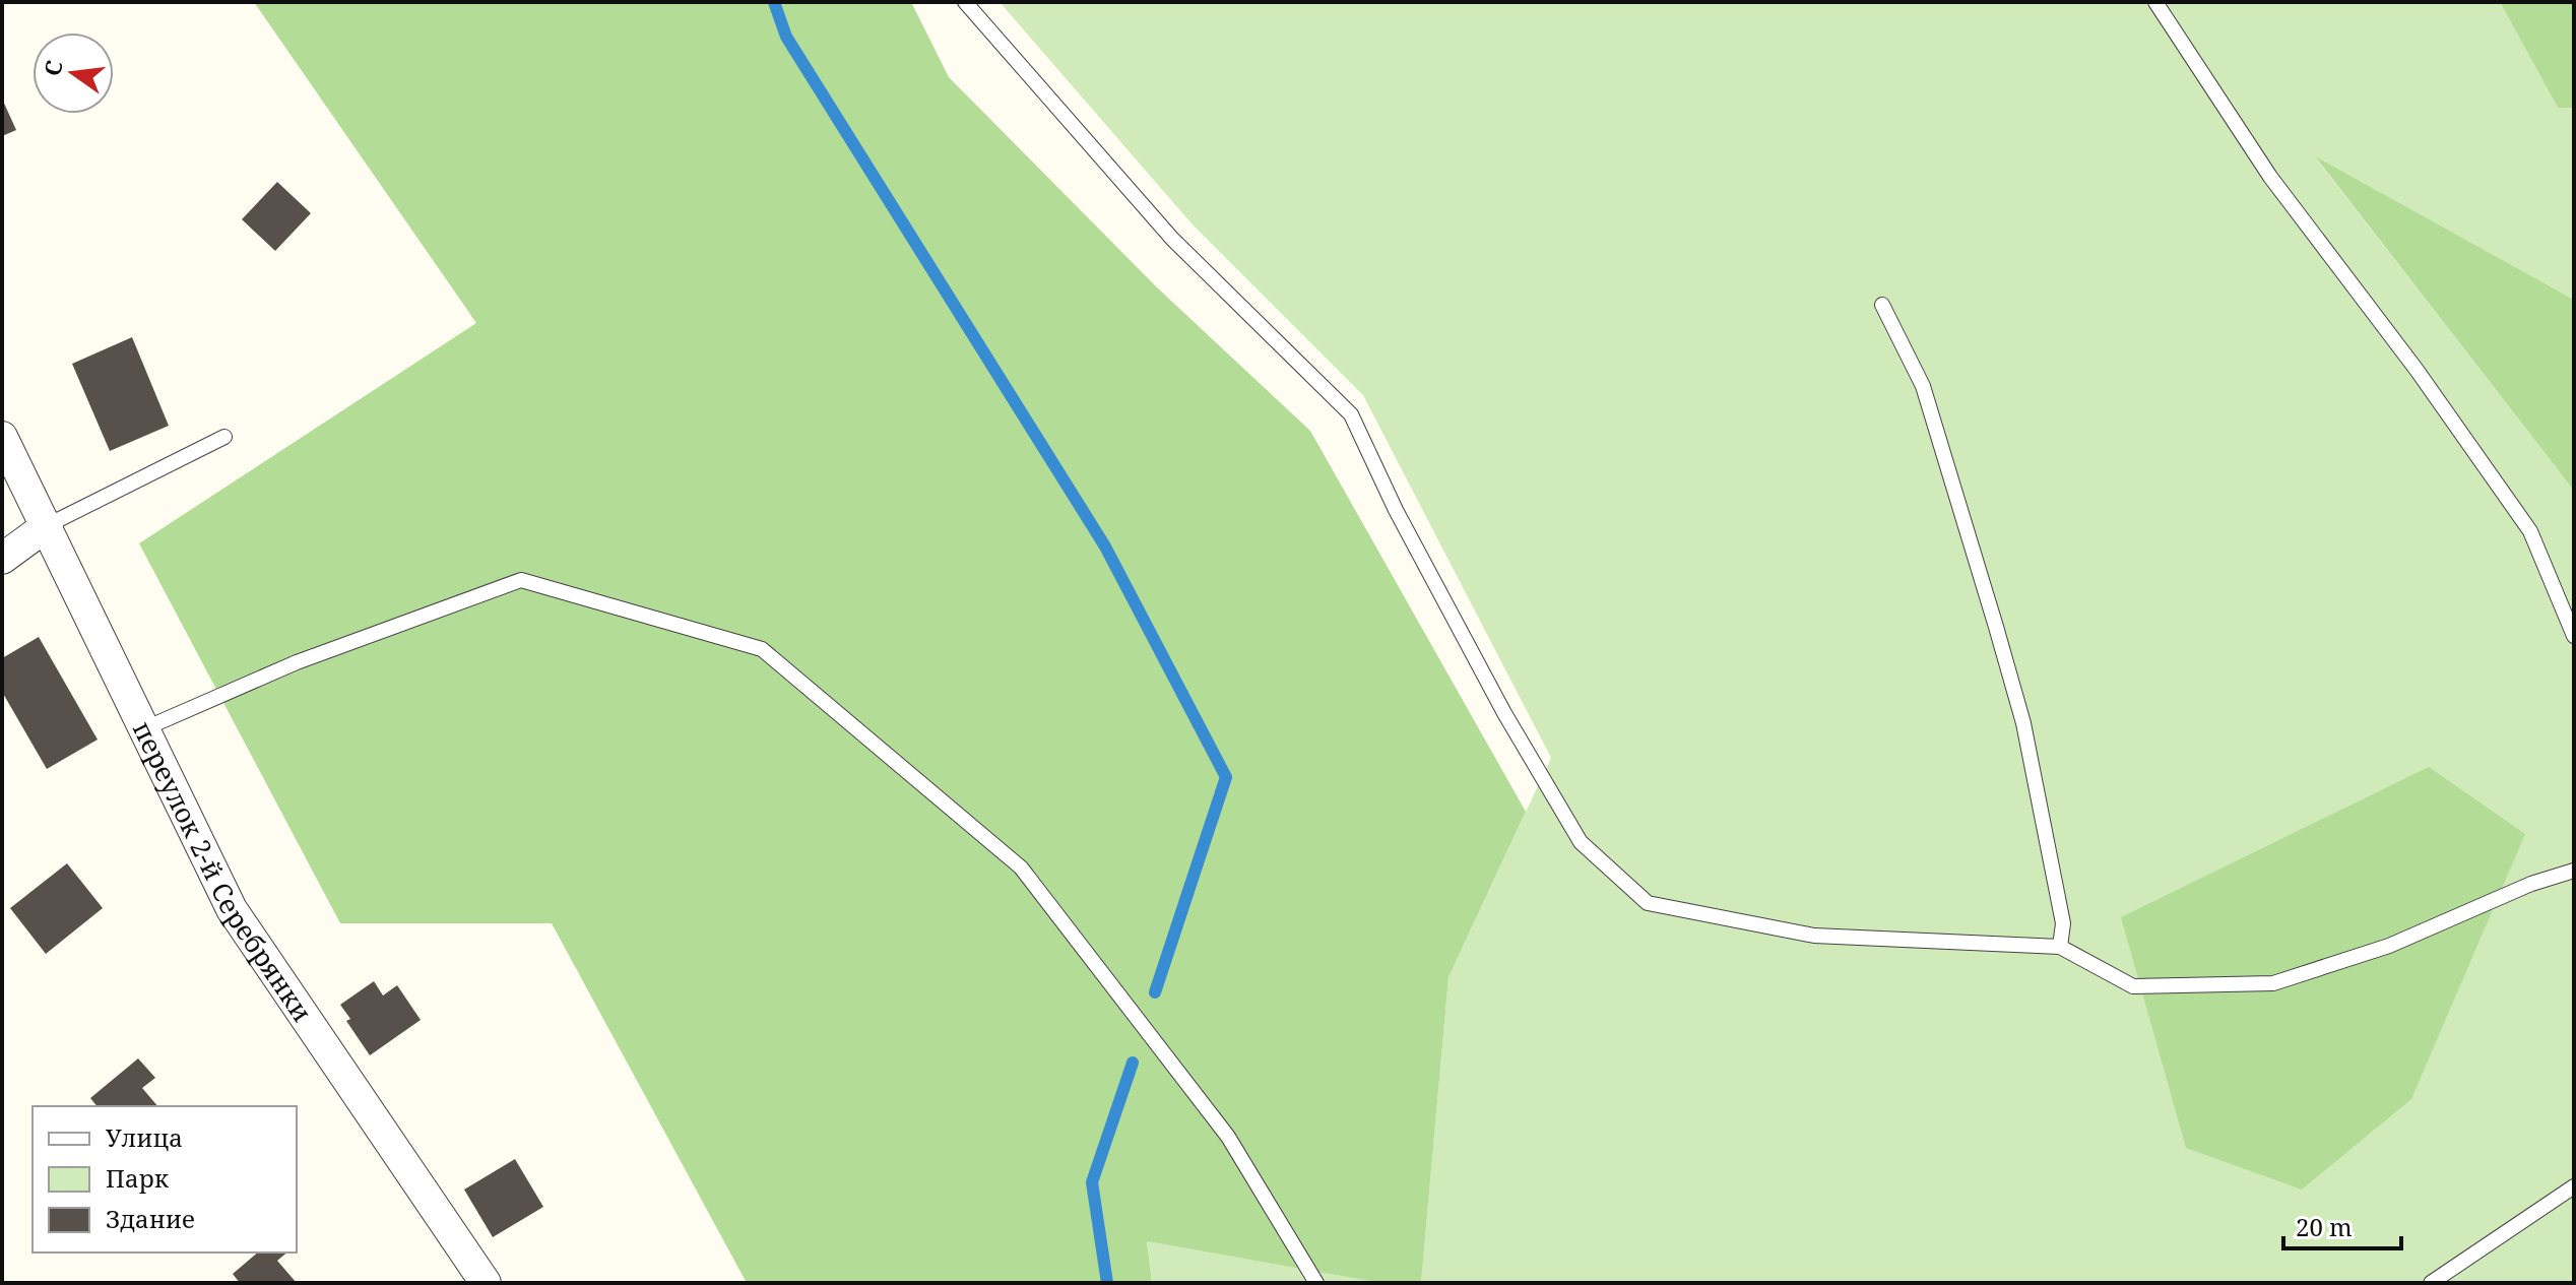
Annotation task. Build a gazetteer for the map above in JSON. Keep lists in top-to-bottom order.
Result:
{
  "streets": {
    "street": ["переулок 2-й Серебрянки"]
  },
  "legend": ["Улица", "Парк", "Здание"],
  "scale_bar": "20 m",
  "north": "left"
}
